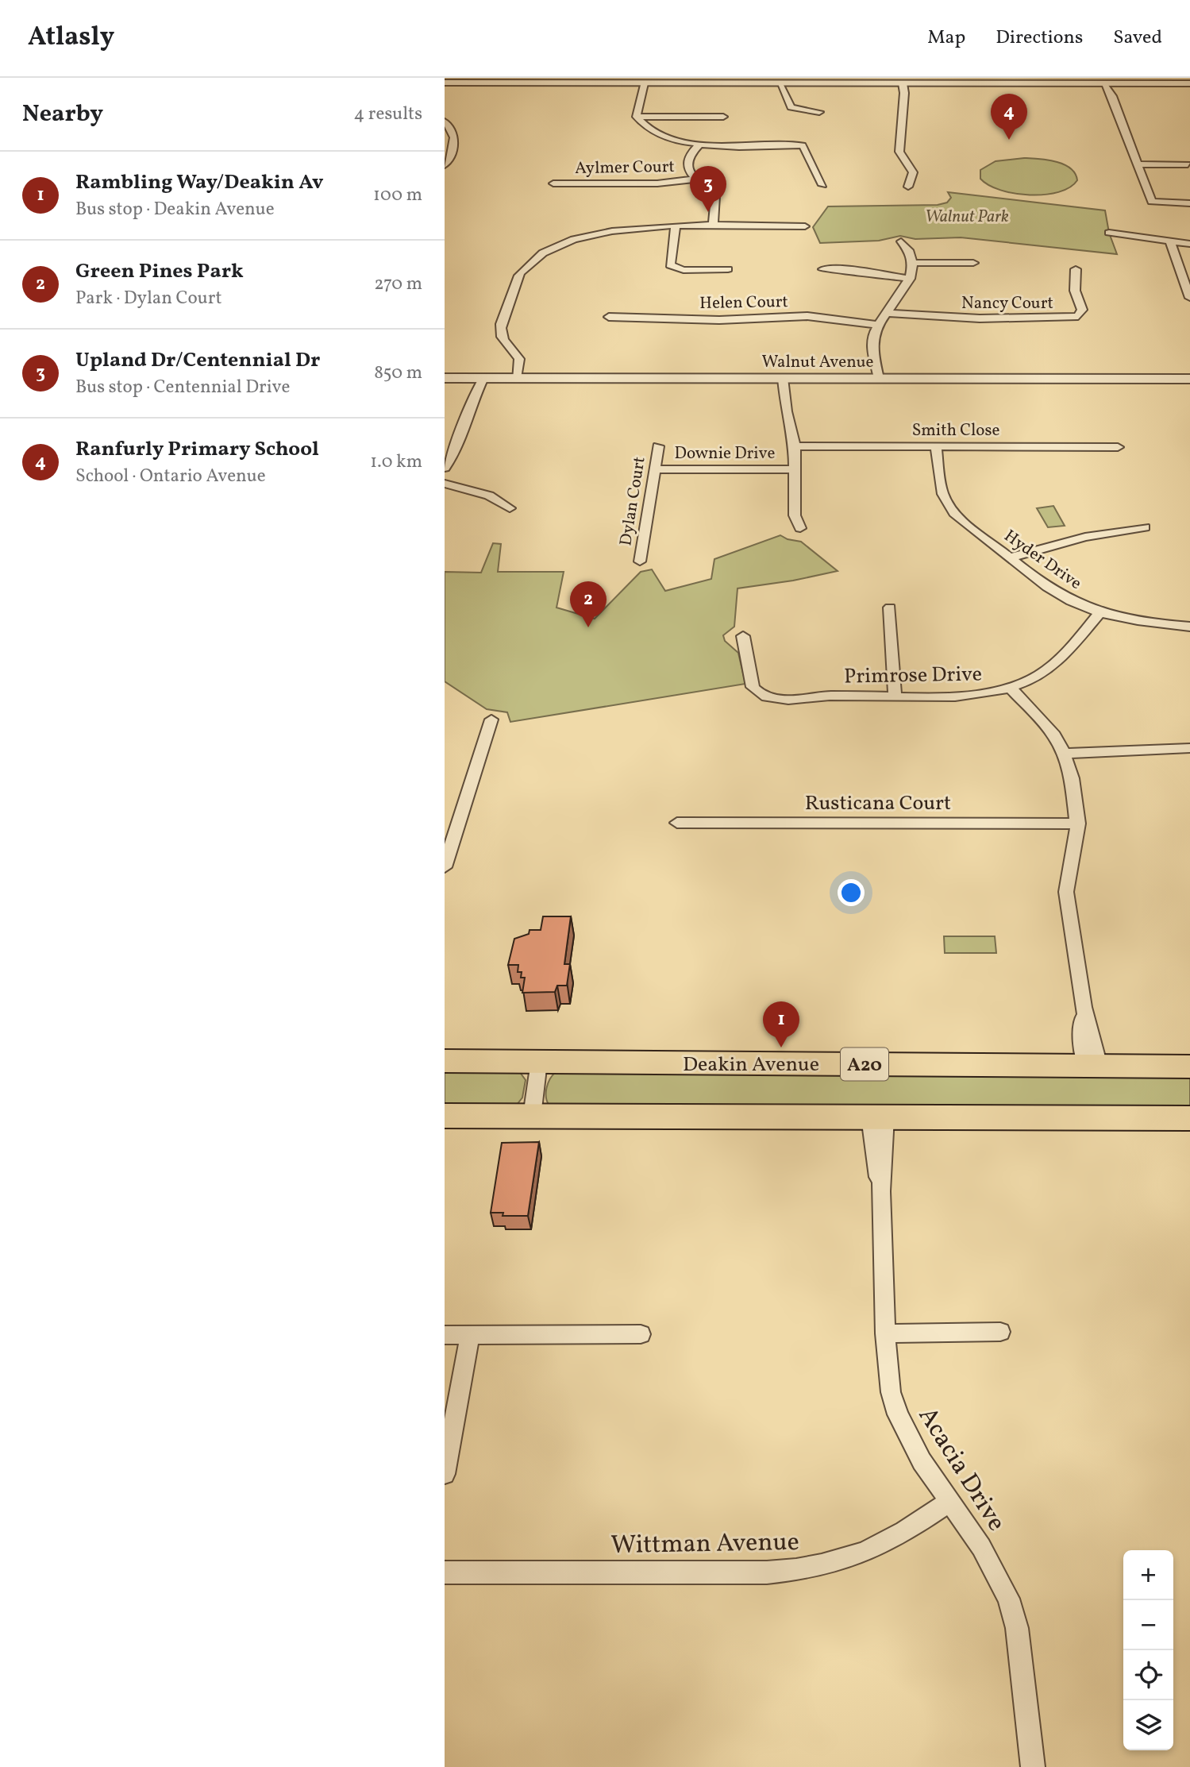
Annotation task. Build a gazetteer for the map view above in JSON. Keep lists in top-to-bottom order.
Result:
{
  "streets": {
    "highway": ["Deakin Avenue", "A20"],
    "street": [
      "Aylmer Court",
      "Helen Court",
      "Nancy Court",
      "Walnut Avenue",
      "Smith Close",
      "Downie Drive",
      "Dylan Court",
      "Hyder Drive",
      "Primrose Drive",
      "Rusticana Court",
      "Acacia Drive",
      "Wittman Avenue"
    ]
  },
  "crossings": [
    ["Smith Close", "Hyder Drive"],
    ["Downie Drive", "Dylan Court"],
    ["Hyder Drive", "Primrose Drive"],
    ["Acacia Drive", "Wittman Avenue"]
  ],
  "parks": ["Walnut Park"],
  "page": {
    "header": "Atlasly",
    "nav": ["Map", "Directions", "Saved"],
    "heading": ["Nearby", "4 results"],
    "pins": [
      "4",
      "3",
      "2",
      "1"
    ],
    "list": [
      {
        "mark": "1",
        "name": "Rambling Way/Deakin Av",
        "note": "Bus stop · Deakin Avenue",
        "value": "100 m"
      },
      {
        "mark": "2",
        "name": "Green Pines Park",
        "note": "Park · Dylan Court",
        "value": "270 m"
      },
      {
        "mark": "3",
        "name": "Upland Dr/Centennial Dr",
        "note": "Bus stop · Centennial Drive",
        "value": "850 m"
      },
      {
        "mark": "4",
        "name": "Ranfurly Primary School",
        "note": "School · Ontario Avenue",
        "value": "1.0 km"
      }
    ],
    "map_buttons": ["+", "−"]
  }
}
